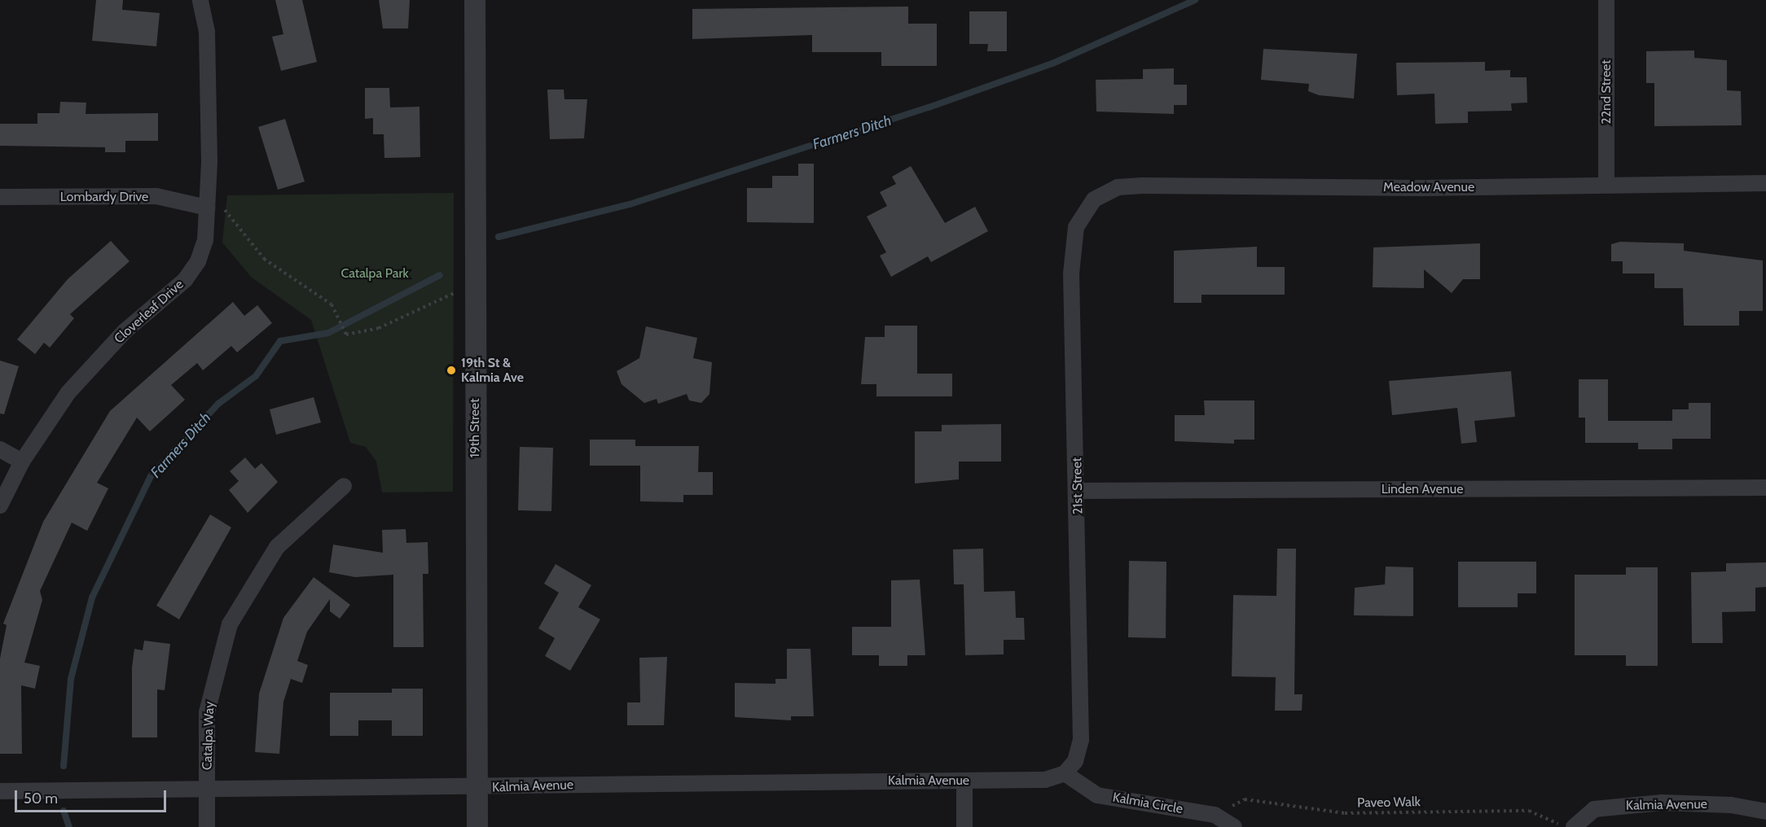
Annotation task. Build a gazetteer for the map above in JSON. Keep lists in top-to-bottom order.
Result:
{
  "streets": {
    "street": [
      "22nd Street",
      "Meadow Avenue",
      "Lombardy Drive",
      "Cloverleaf Drive",
      "19th Street",
      "21st Street",
      "Linden Avenue",
      "Catalpa Way",
      "Kalmia Avenue",
      "Kalmia Circle"
    ],
    "path": ["Paveo Walk"]
  },
  "crossings": [
    ["22nd Street", "Meadow Avenue"],
    ["Meadow Avenue", "21st Street"],
    ["Lombardy Drive", "Cloverleaf Drive"],
    ["19th Street", "Kalmia Avenue"],
    ["21st Street", "Linden Avenue"],
    ["21st Street", "Kalmia Avenue"],
    ["21st Street", "Kalmia Circle"],
    ["Catalpa Way", "Kalmia Avenue"],
    ["Kalmia Avenue", "Kalmia Circle"],
    ["Paveo Walk", "Kalmia Circle"]
  ],
  "water": ["Farmers Ditch"],
  "parks": ["Catalpa Park"],
  "places": ["19th St & Kalmia Ave"],
  "scale_bar": "50 m"
}
